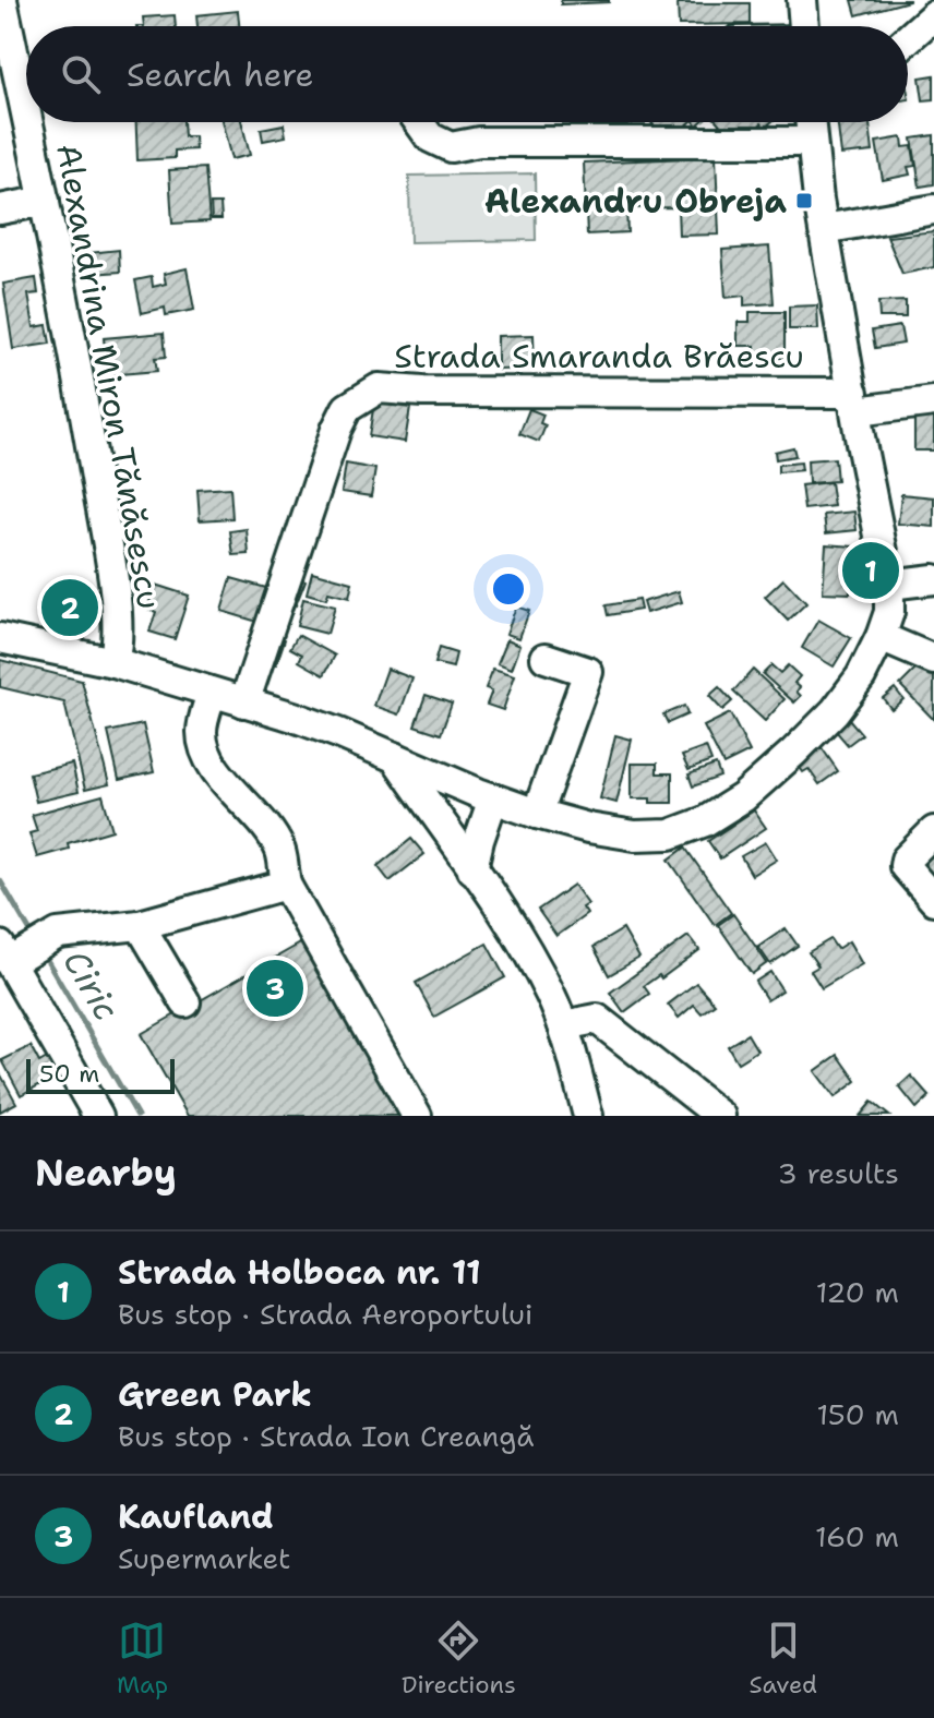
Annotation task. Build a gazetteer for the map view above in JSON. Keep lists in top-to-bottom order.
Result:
{
  "streets": {
    "street": ["Strada Smaranda Brăescu", "Alexandrina Miron Tănăsescu"]
  },
  "water": ["Ciric"],
  "places": {
    "transit": ["Alexandru Obreja"]
  },
  "scale_bar": "50 m",
  "page": {
    "search": "Search here",
    "pins": ["1", "2", "3"],
    "scale": "50 m",
    "heading": ["Nearby", "3 results"],
    "list": [
      {
        "mark": "1",
        "name": "Strada Holboca nr. 11",
        "note": "Bus stop · Strada Aeroportului",
        "value": "120 m"
      },
      {
        "mark": "2",
        "name": "Green Park",
        "note": "Bus stop · Strada Ion Creangă",
        "value": "150 m"
      },
      {
        "mark": "3",
        "name": "Kaufland",
        "note": "Supermarket",
        "value": "160 m"
      }
    ],
    "nav": ["Map", "Directions", "Saved"]
  }
}
